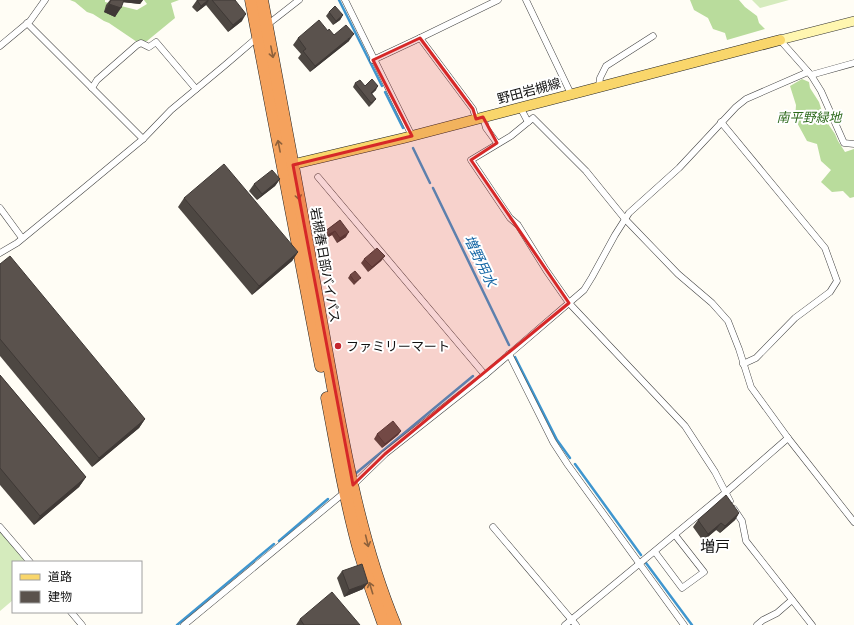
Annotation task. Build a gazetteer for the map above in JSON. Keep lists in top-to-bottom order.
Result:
{
  "streets": {
    "highway": ["岩槻春日部バイパス"],
    "main road": ["野田岩槻線"]
  },
  "crossings": [
    ["野田岩槻線", "岩槻春日部バイパス"]
  ],
  "districts": ["増戸"],
  "water": ["増野用水"],
  "parks": ["南平野緑地"],
  "places": ["ファミリーマート"],
  "legend": ["道路", "建物"]
}
